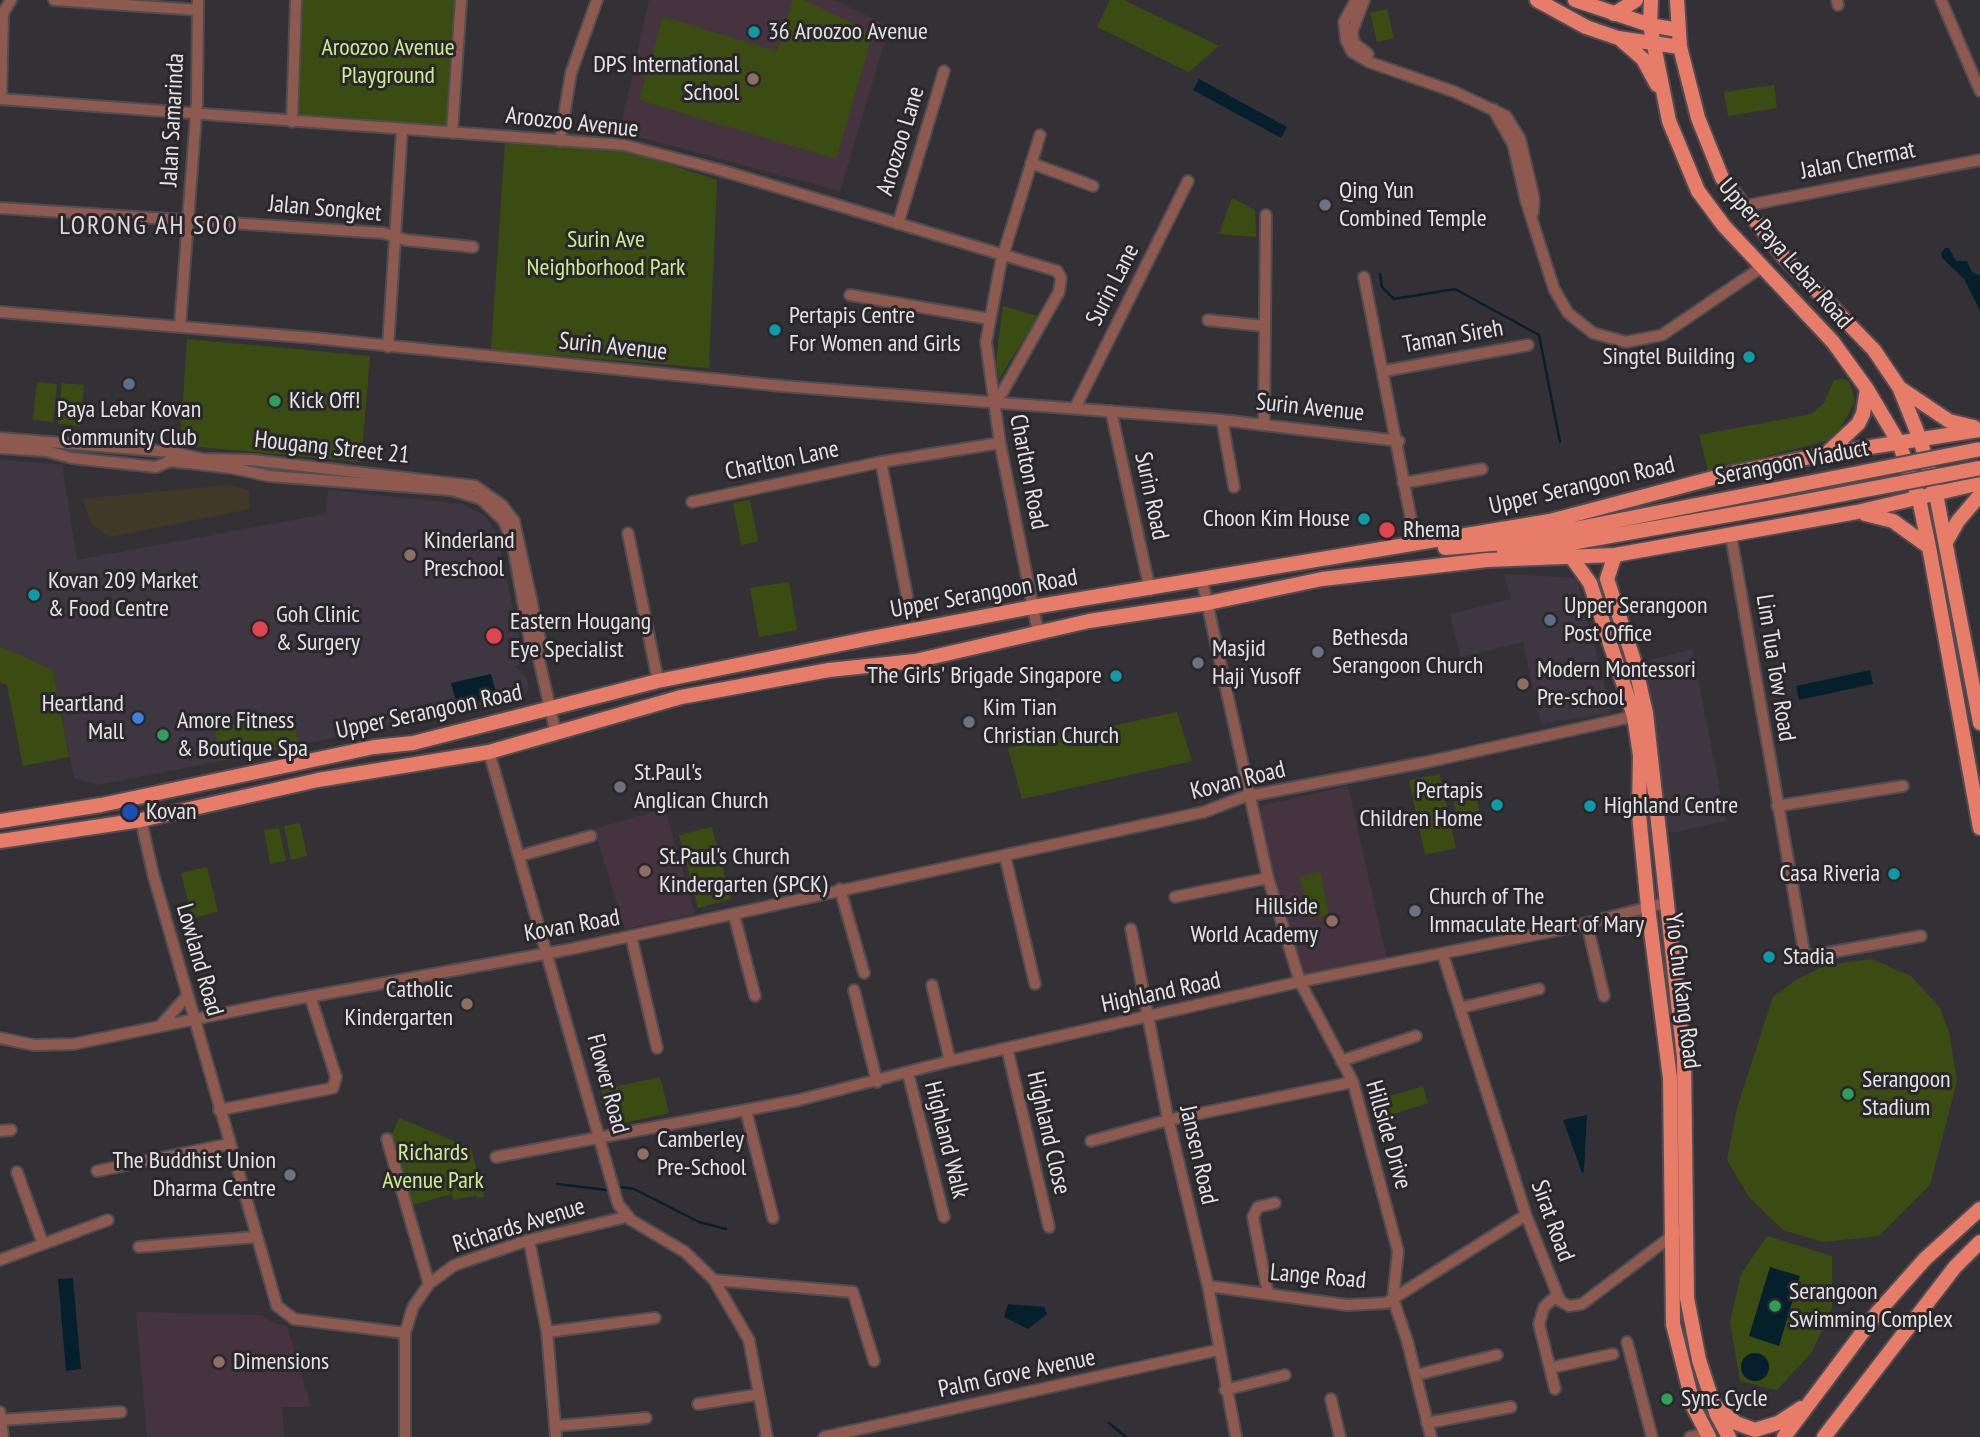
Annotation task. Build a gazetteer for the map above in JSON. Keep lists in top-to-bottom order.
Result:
{
  "streets": {
    "main road": [
      "Upper Paya Lebar Road",
      "Serangoon Viaduct",
      "Upper Serangoon Road",
      "Yio Chu Kang Road"
    ],
    "street": [
      "Jalan Samarinda",
      "Aroozoo Avenue",
      "Aroozoo Lane",
      "Jalan Chermat",
      "Jalan Songket",
      "Surin Lane",
      "Taman Sireh",
      "Surin Avenue",
      "Hougang Street 21",
      "Charlton Lane",
      "Charlton Road",
      "Surin Road",
      "Lim Tua Tow Road",
      "Kovan Road",
      "Lowland Road",
      "Highland Road",
      "Flower Road",
      "Highland Close",
      "Hillside Drive",
      "Highland Walk",
      "Jansen Road",
      "Sirat Road",
      "Richards Avenue",
      "Lange Road",
      "Palm Grove Avenue"
    ]
  },
  "crossings": [
    ["Jalan Samarinda", "Aroozoo Avenue"],
    ["Jalan Samarinda", "Jalan Songket"],
    ["Jalan Samarinda", "Surin Avenue"],
    ["Aroozoo Avenue", "Aroozoo Lane"],
    ["Aroozoo Avenue", "Jalan Songket"],
    ["Aroozoo Avenue", "Surin Avenue"],
    ["Aroozoo Avenue", "Charlton Road"],
    ["Jalan Chermat", "Upper Paya Lebar Road"],
    ["Jalan Songket", "Surin Avenue"],
    ["Upper Paya Lebar Road", "Upper Serangoon Road"],
    ["Surin Lane", "Surin Avenue"],
    ["Surin Avenue", "Charlton Road"],
    ["Surin Avenue", "Surin Road"],
    ["Hougang Street 21", "Upper Serangoon Road"],
    ["Charlton Lane", "Charlton Road"],
    ["Serangoon Viaduct", "Upper Serangoon Road"],
    ["Charlton Road", "Upper Serangoon Road"],
    ["Upper Serangoon Road", "Surin Road"],
    ["Upper Serangoon Road", "Lim Tua Tow Road"],
    ["Upper Serangoon Road", "Lowland Road"],
    ["Upper Serangoon Road", "Yio Chu Kang Road"],
    ["Upper Serangoon Road", "Flower Road"],
    ["Upper Serangoon Road", "Hillside Drive"],
    ["Kovan Road", "Lowland Road"],
    ["Kovan Road", "Yio Chu Kang Road"],
    ["Kovan Road", "Flower Road"],
    ["Kovan Road", "Hillside Drive"],
    ["Lowland Road", "Richards Avenue"],
    ["Yio Chu Kang Road", "Highland Road"],
    ["Yio Chu Kang Road", "Sirat Road"],
    ["Highland Road", "Flower Road"],
    ["Highland Road", "Highland Close"],
    ["Highland Road", "Hillside Drive"],
    ["Highland Road", "Highland Walk"],
    ["Highland Road", "Jansen Road"],
    ["Highland Road", "Sirat Road"],
    ["Flower Road", "Richards Avenue"],
    ["Hillside Drive", "Lange Road"],
    ["Jansen Road", "Lange Road"],
    ["Jansen Road", "Palm Grove Avenue"],
    ["Sirat Road", "Lange Road"]
  ],
  "districts": ["LORONG AH SOO"],
  "parks": ["Aroozoo Avenue Playground", "Surin Ave Neighborhood Park", "Richards Avenue Park"],
  "places": [
    "36 Aroozoo Avenue",
    "DPS International School",
    "Qing Yun Combined Temple",
    "Pertapis Centre For Women and Girls",
    "Singtel Building",
    "Paya Lebar Kovan Community Club",
    "Kick Off!",
    "Choon Kim House",
    "Rhema",
    "Kinderland Preschool",
    "Kovan 209 Market & Food Centre",
    "Upper Serangoon Post Office",
    "Goh Clinic & Surgery",
    "Eastern Hougang Eye Specialist",
    "Bethesda Serangoon Church",
    "Masjid Haji Yusoff",
    "The Girls' Brigade Singapore",
    "Modern Montessori Pre-school",
    "Heartland Mall",
    "Kim Tian Christian Church",
    "Amore Fitness & Boutique Spa",
    "St.Paul's Anglican Church",
    "Pertapis Children Home",
    "Highland Centre",
    "Kovan",
    "St.Paul's Church Kindergarten (SPCK)",
    "Casa Riveria",
    "Church of The Immaculate Heart of Mary",
    "Hillside World Academy",
    "Stadia",
    "Catholic Kindergarten",
    "Serangoon Stadium",
    "Camberley Pre-School",
    "The Buddhist Union Dharma Centre",
    "Serangoon Swimming Complex",
    "Dimensions",
    "Sync Cycle"
  ]
}
